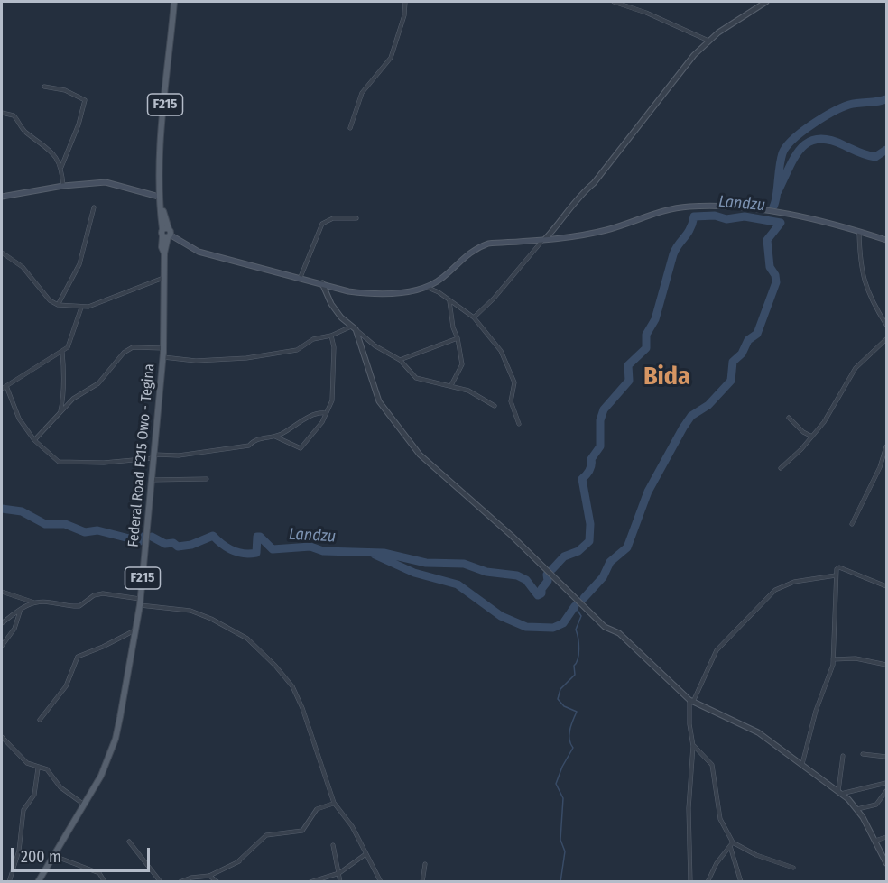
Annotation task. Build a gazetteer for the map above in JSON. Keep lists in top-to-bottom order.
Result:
{
  "streets": {
    "main road": ["F215", "Federal Road F215 Owo - Tegina"]
  },
  "crossings": [
    ["F215", "Federal Road F215 Owo - Tegina"]
  ],
  "districts": ["Bida"],
  "water": ["Landzu"],
  "scale_bar": "200 m"
}
